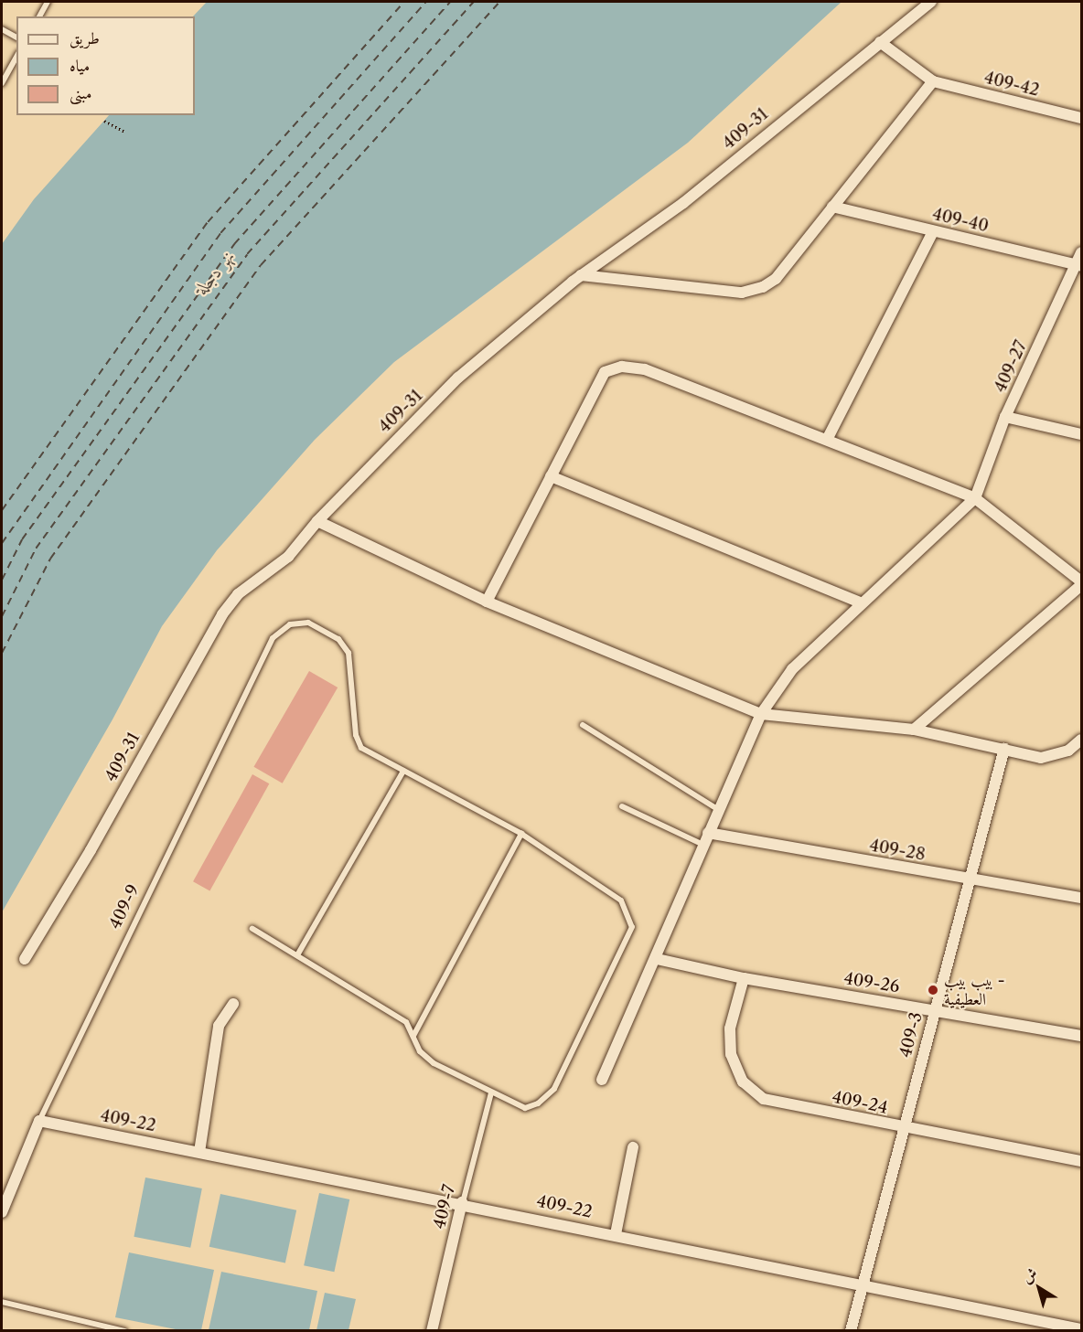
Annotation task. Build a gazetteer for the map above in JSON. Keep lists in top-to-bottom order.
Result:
{
  "streets": {
    "street": [
      "409-42",
      "409-31",
      "409-40",
      "409-27",
      "409-28",
      "409-9",
      "409-26",
      "409-3",
      "409-24",
      "409-22",
      "409-7"
    ]
  },
  "crossings": [
    ["409-40", "409-27"],
    ["409-28", "409-3"],
    ["409-9", "409-22"],
    ["409-26", "409-3"],
    ["409-26", "409-24"],
    ["409-3", "409-24"],
    ["409-3", "409-22"],
    ["409-22", "409-7"]
  ],
  "water": ["نهر دجلة"],
  "places": ["بيب بيب - العطيفية"],
  "legend": ["طريق", "مياه", "مبنى"],
  "north": "top left"
}
